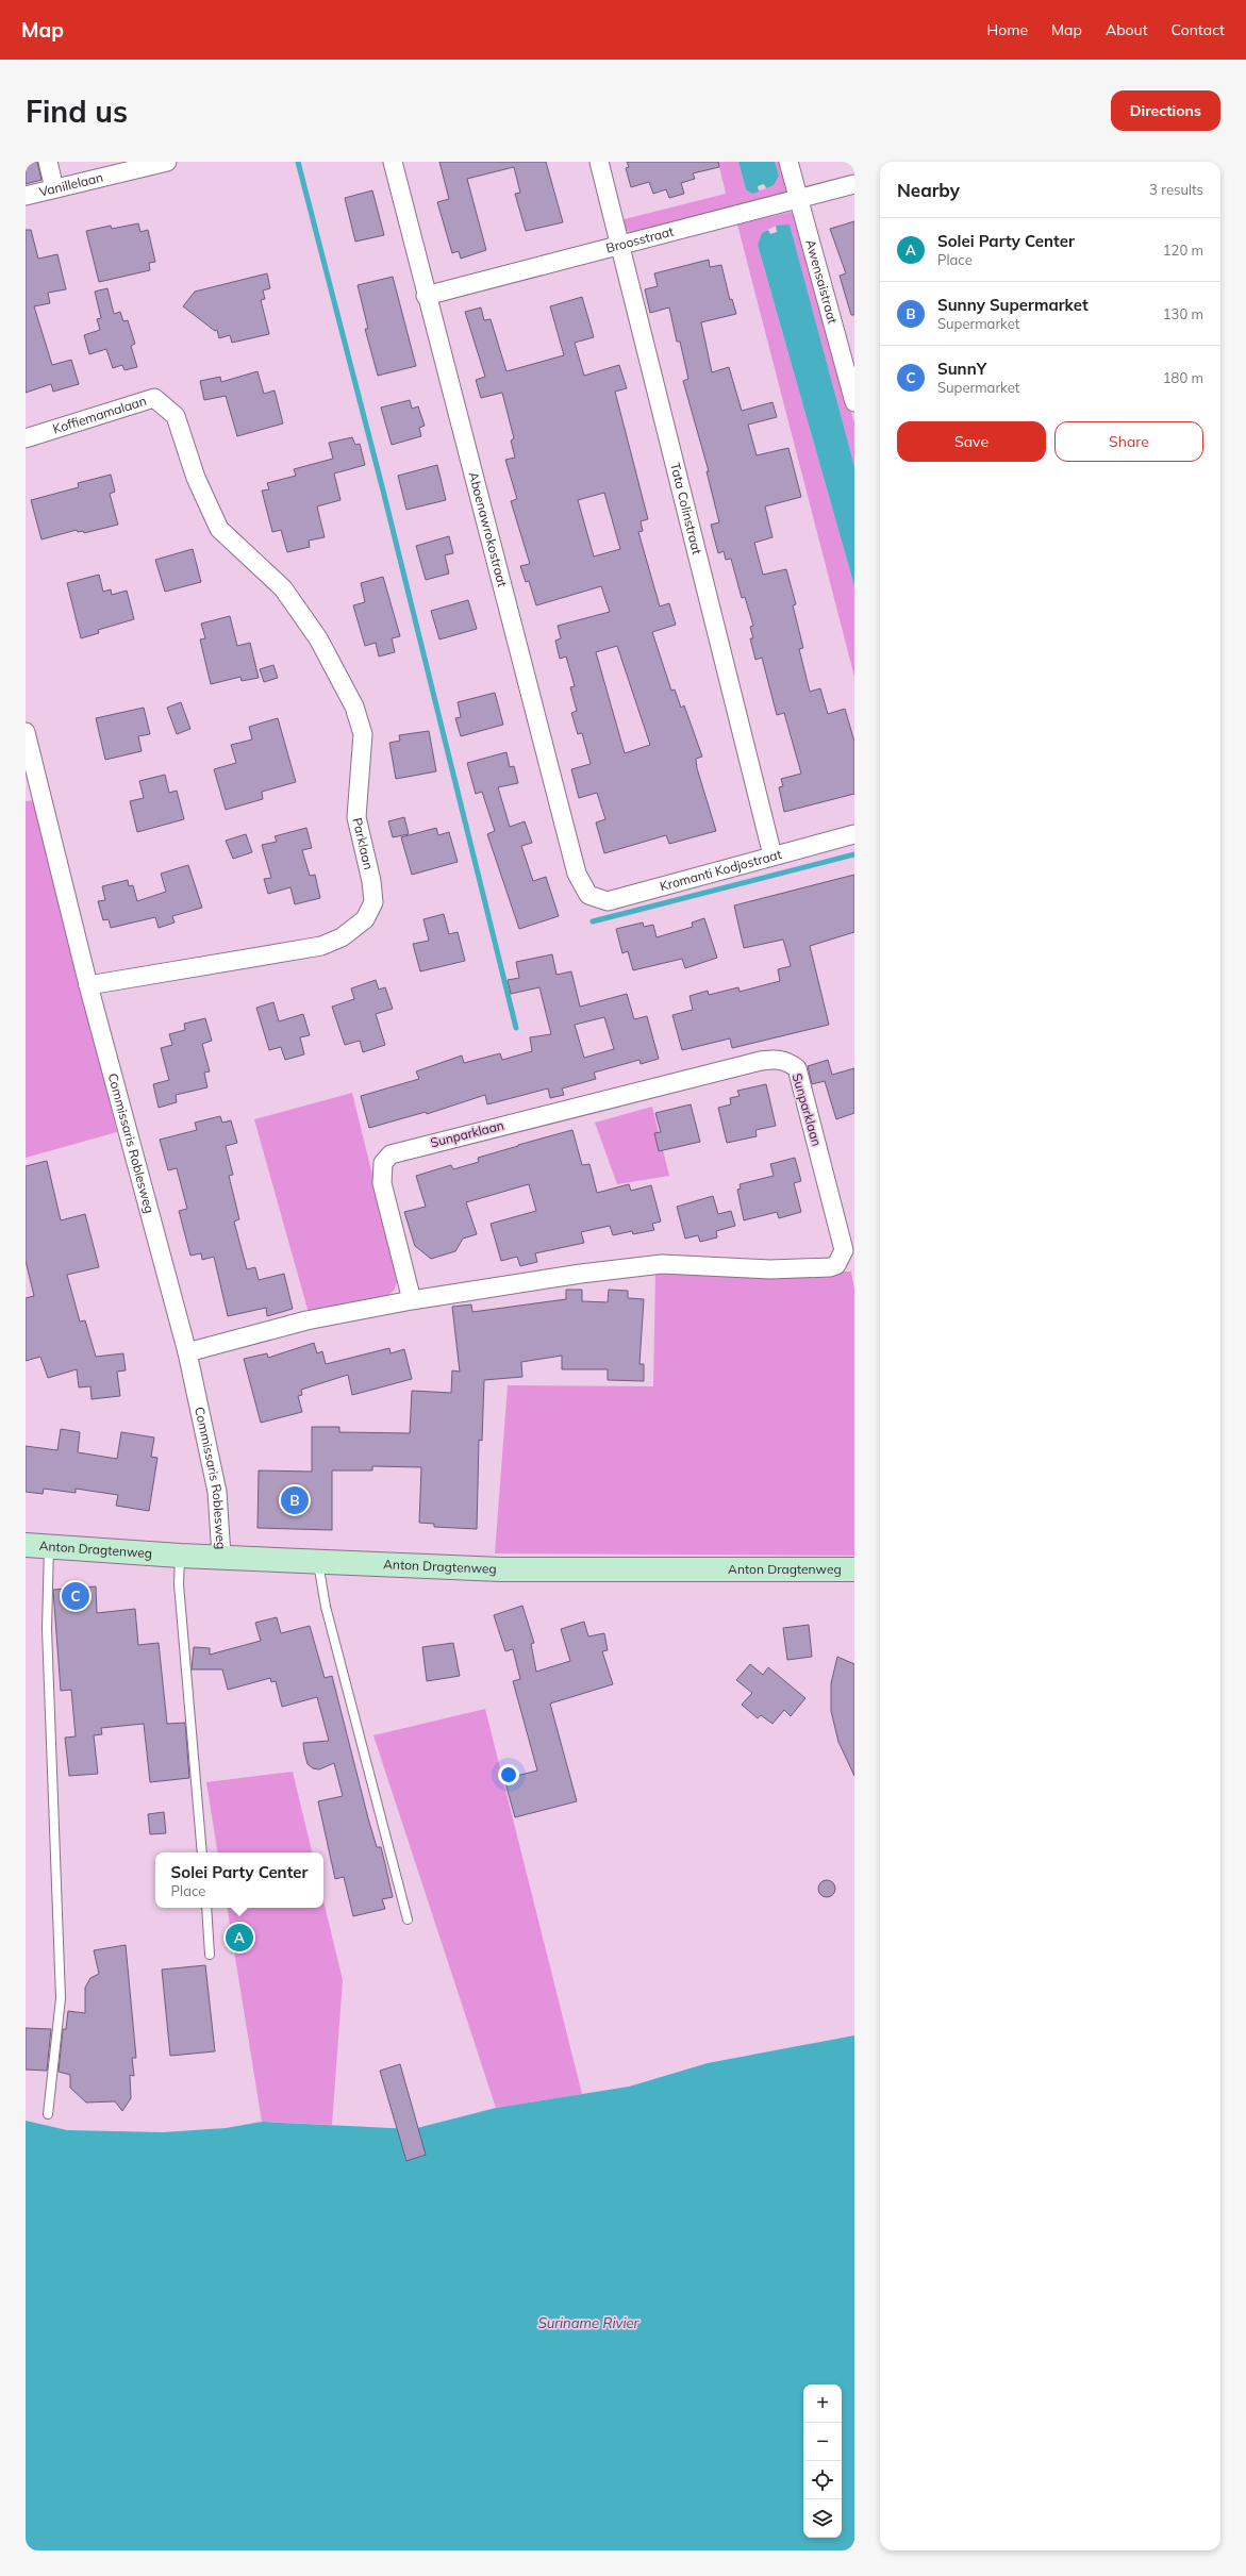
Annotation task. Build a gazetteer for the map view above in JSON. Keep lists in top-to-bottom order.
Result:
{
  "streets": {
    "main road": ["Anton Dragtenweg"],
    "street": [
      "Vanillelaan",
      "Broosstraat",
      "Awensaistraat",
      "Koffiemamalaan",
      "Tata Colinstraat",
      "Aboenawrokostraat",
      "Parklaan",
      "Kromanti Kodjostraat",
      "Sunparklaan",
      "Commissaris Roblesweg"
    ]
  },
  "crossings": [
    ["Broosstraat", "Awensaistraat"],
    ["Broosstraat", "Tata Colinstraat"],
    ["Broosstraat", "Aboenawrokostraat"],
    ["Koffiemamalaan", "Parklaan"],
    ["Tata Colinstraat", "Kromanti Kodjostraat"],
    ["Aboenawrokostraat", "Kromanti Kodjostraat"],
    ["Parklaan", "Commissaris Roblesweg"],
    ["Sunparklaan", "Commissaris Roblesweg"],
    ["Commissaris Roblesweg", "Anton Dragtenweg"]
  ],
  "water": ["Suriname Rivier"],
  "page": {
    "header": "Map",
    "nav": [
      "Home",
      "Map",
      "About",
      "Contact"
    ],
    "buttons": [
      "Directions",
      ["Save", "Share"]
    ],
    "title": "Find us",
    "heading": ["Nearby", "3 results"],
    "list": [
      {
        "mark": "A",
        "name": "Solei Party Center",
        "note": "Place",
        "value": "120 m"
      },
      {
        "mark": "B",
        "name": "Sunny Supermarket",
        "note": "Supermarket",
        "value": "130 m"
      },
      {
        "mark": "C",
        "name": "SunnY",
        "note": "Supermarket",
        "value": "180 m"
      }
    ],
    "pins": ["B", "C", "A"],
    "popup": ["Solei Party Center", "Place"],
    "map_buttons": ["+", "−"]
  }
}
